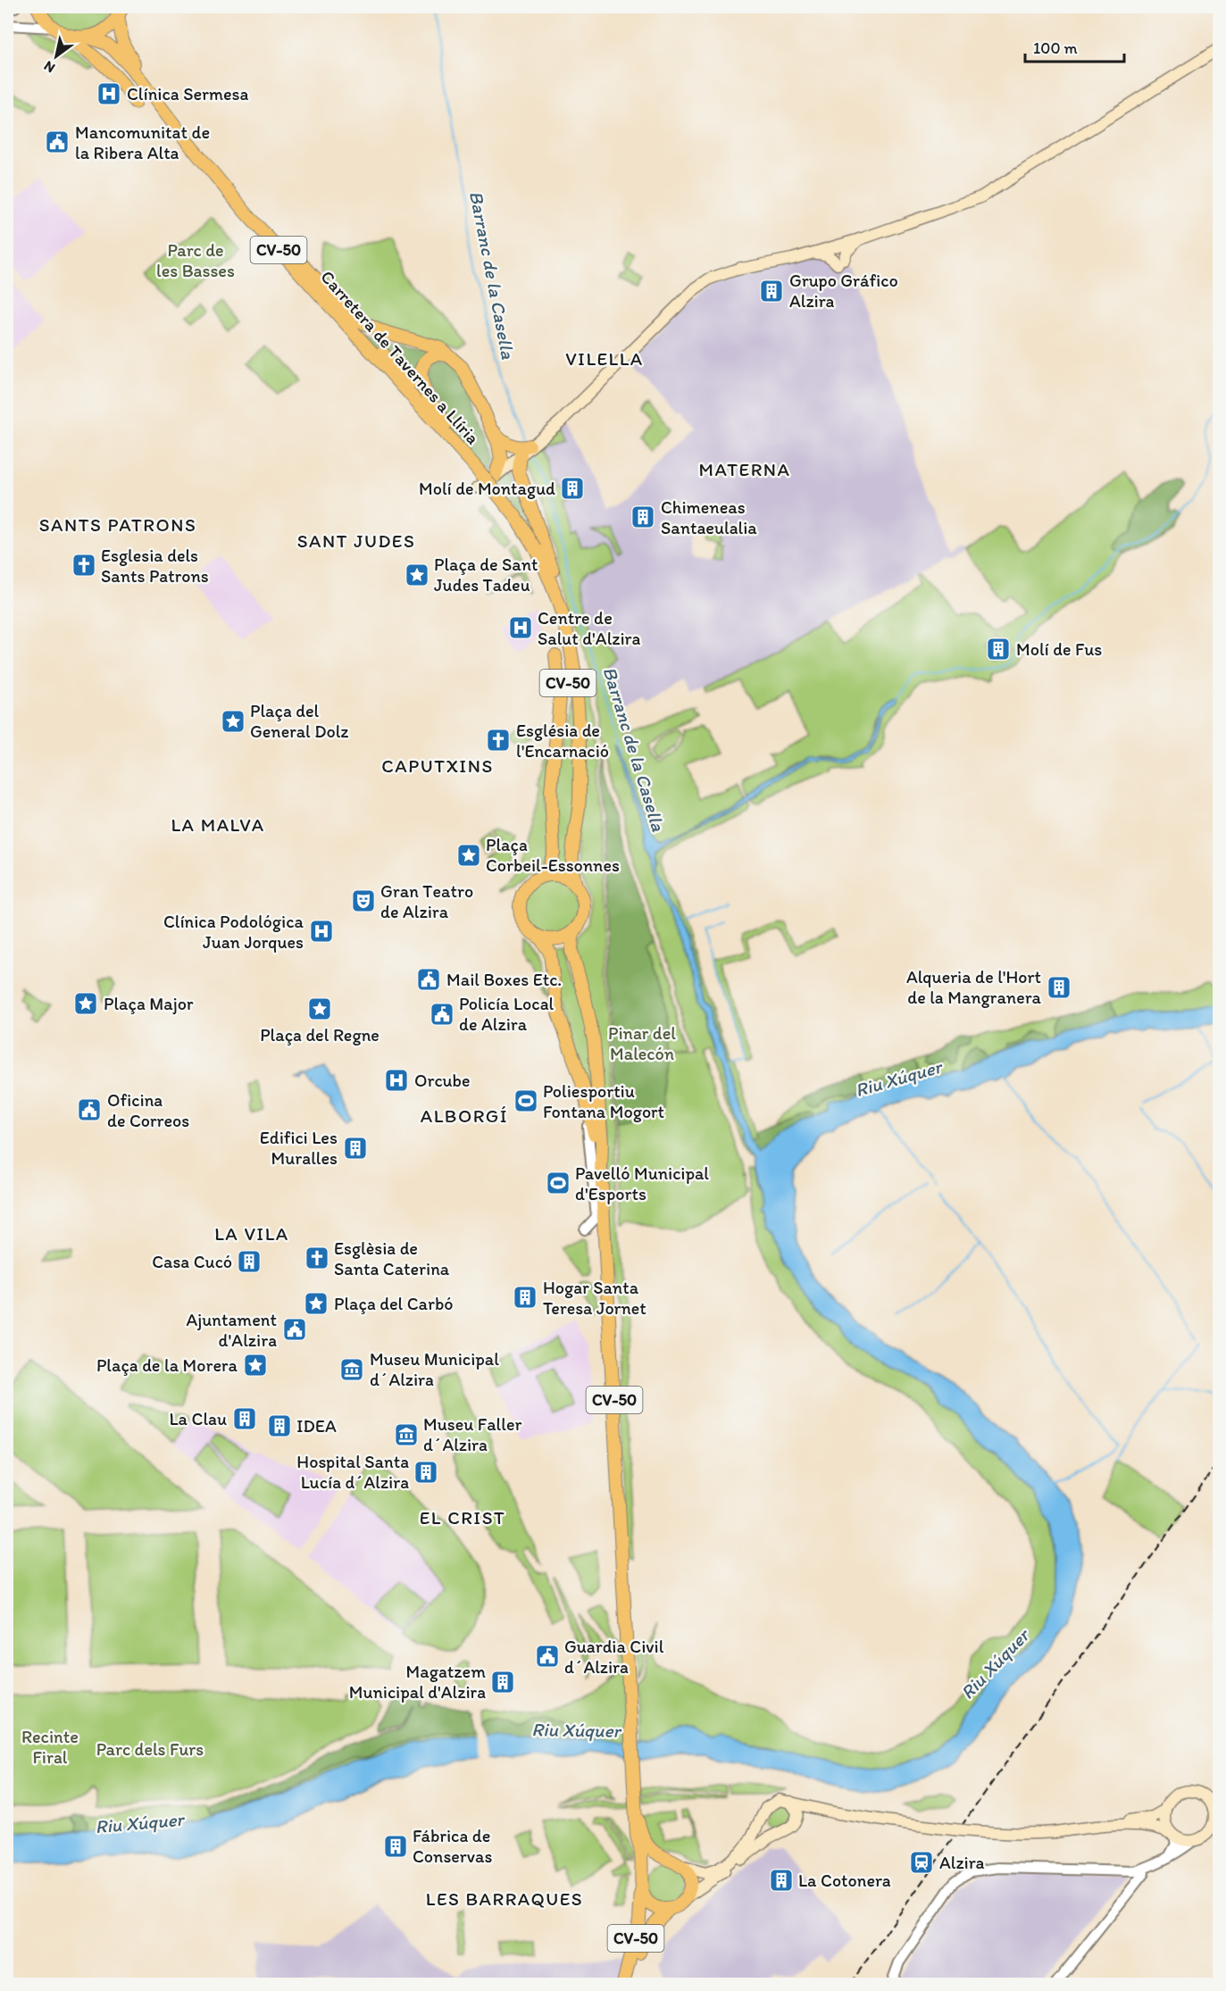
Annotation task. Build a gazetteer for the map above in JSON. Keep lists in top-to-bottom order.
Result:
{
  "streets": {
    "main road": ["CV-50", "Carretera de Tavernes a Llíria"]
  },
  "crossings": [
    ["CV-50", "Carretera de Tavernes a Llíria"]
  ],
  "districts": [
    "VILELLA",
    "MATERNA",
    "SANTS PATRONS",
    "SANT JUDES",
    "CAPUTXINS",
    "LA MALVA",
    "ALBORGÍ",
    "LA VILA",
    "EL CRIST",
    "LES BARRAQUES"
  ],
  "water": ["Barranc de la Casella", "Riu Xúquer"],
  "parks": [
    "Parc de les Basses",
    "Pinar del Malecón",
    "Recinte Firal",
    "Parc dels Furs"
  ],
  "places": {
    "hospital": [
      "Clínica Sermesa",
      "Centre de Salut d'Alzira",
      "Clínica Podológica Juan Jorques",
      "Orcube"
    ],
    "public building": [
      "Mancomunitat de la Ribera Alta",
      "Mail Boxes Etc.",
      "Policía Local de Alzira",
      "Oficina de Correos",
      "Ajuntament d'Alzira",
      "Guardia Civil d´Alzira"
    ],
    "building": [
      "Grupo Gráfico Alzira",
      "Molí de Montagud",
      "Chimeneas Santaeulalia",
      "Molí de Fus",
      "Alqueria de l'Hort de la Mangranera",
      "Edifici Les Muralles",
      "Casa Cucó",
      "Hogar Santa Teresa Jornet",
      "La Clau",
      "IDEA",
      "Hospital Santa Lucía d´Alzira",
      "Magatzem Municipal d'Alzira",
      "Fábrica de Conservas",
      "La Cotonera"
    ],
    "church": ["Esglesia dels Sants Patrons", "Església de l'Encarnació", "Esglèsia de Santa Caterina"],
    "place": [
      "Plaça de Sant Judes Tadeu",
      "Plaça del General Dolz",
      "Plaça Corbeil-Essonnes",
      "Plaça Major",
      "Plaça del Regne",
      "Plaça del Carbó",
      "Plaça de la Morera"
    ],
    "theatre": ["Gran Teatro de Alzira"],
    "sports": ["Poliesportiu Fontana Mogort", "Pavelló Municipal d'Esports"],
    "museum": ["Museu Municipal d´Alzira", "Museu Faller d´Alzira"],
    "station": ["Alzira"]
  },
  "scale_bar": "100 m",
  "north": "bottom left"
}
